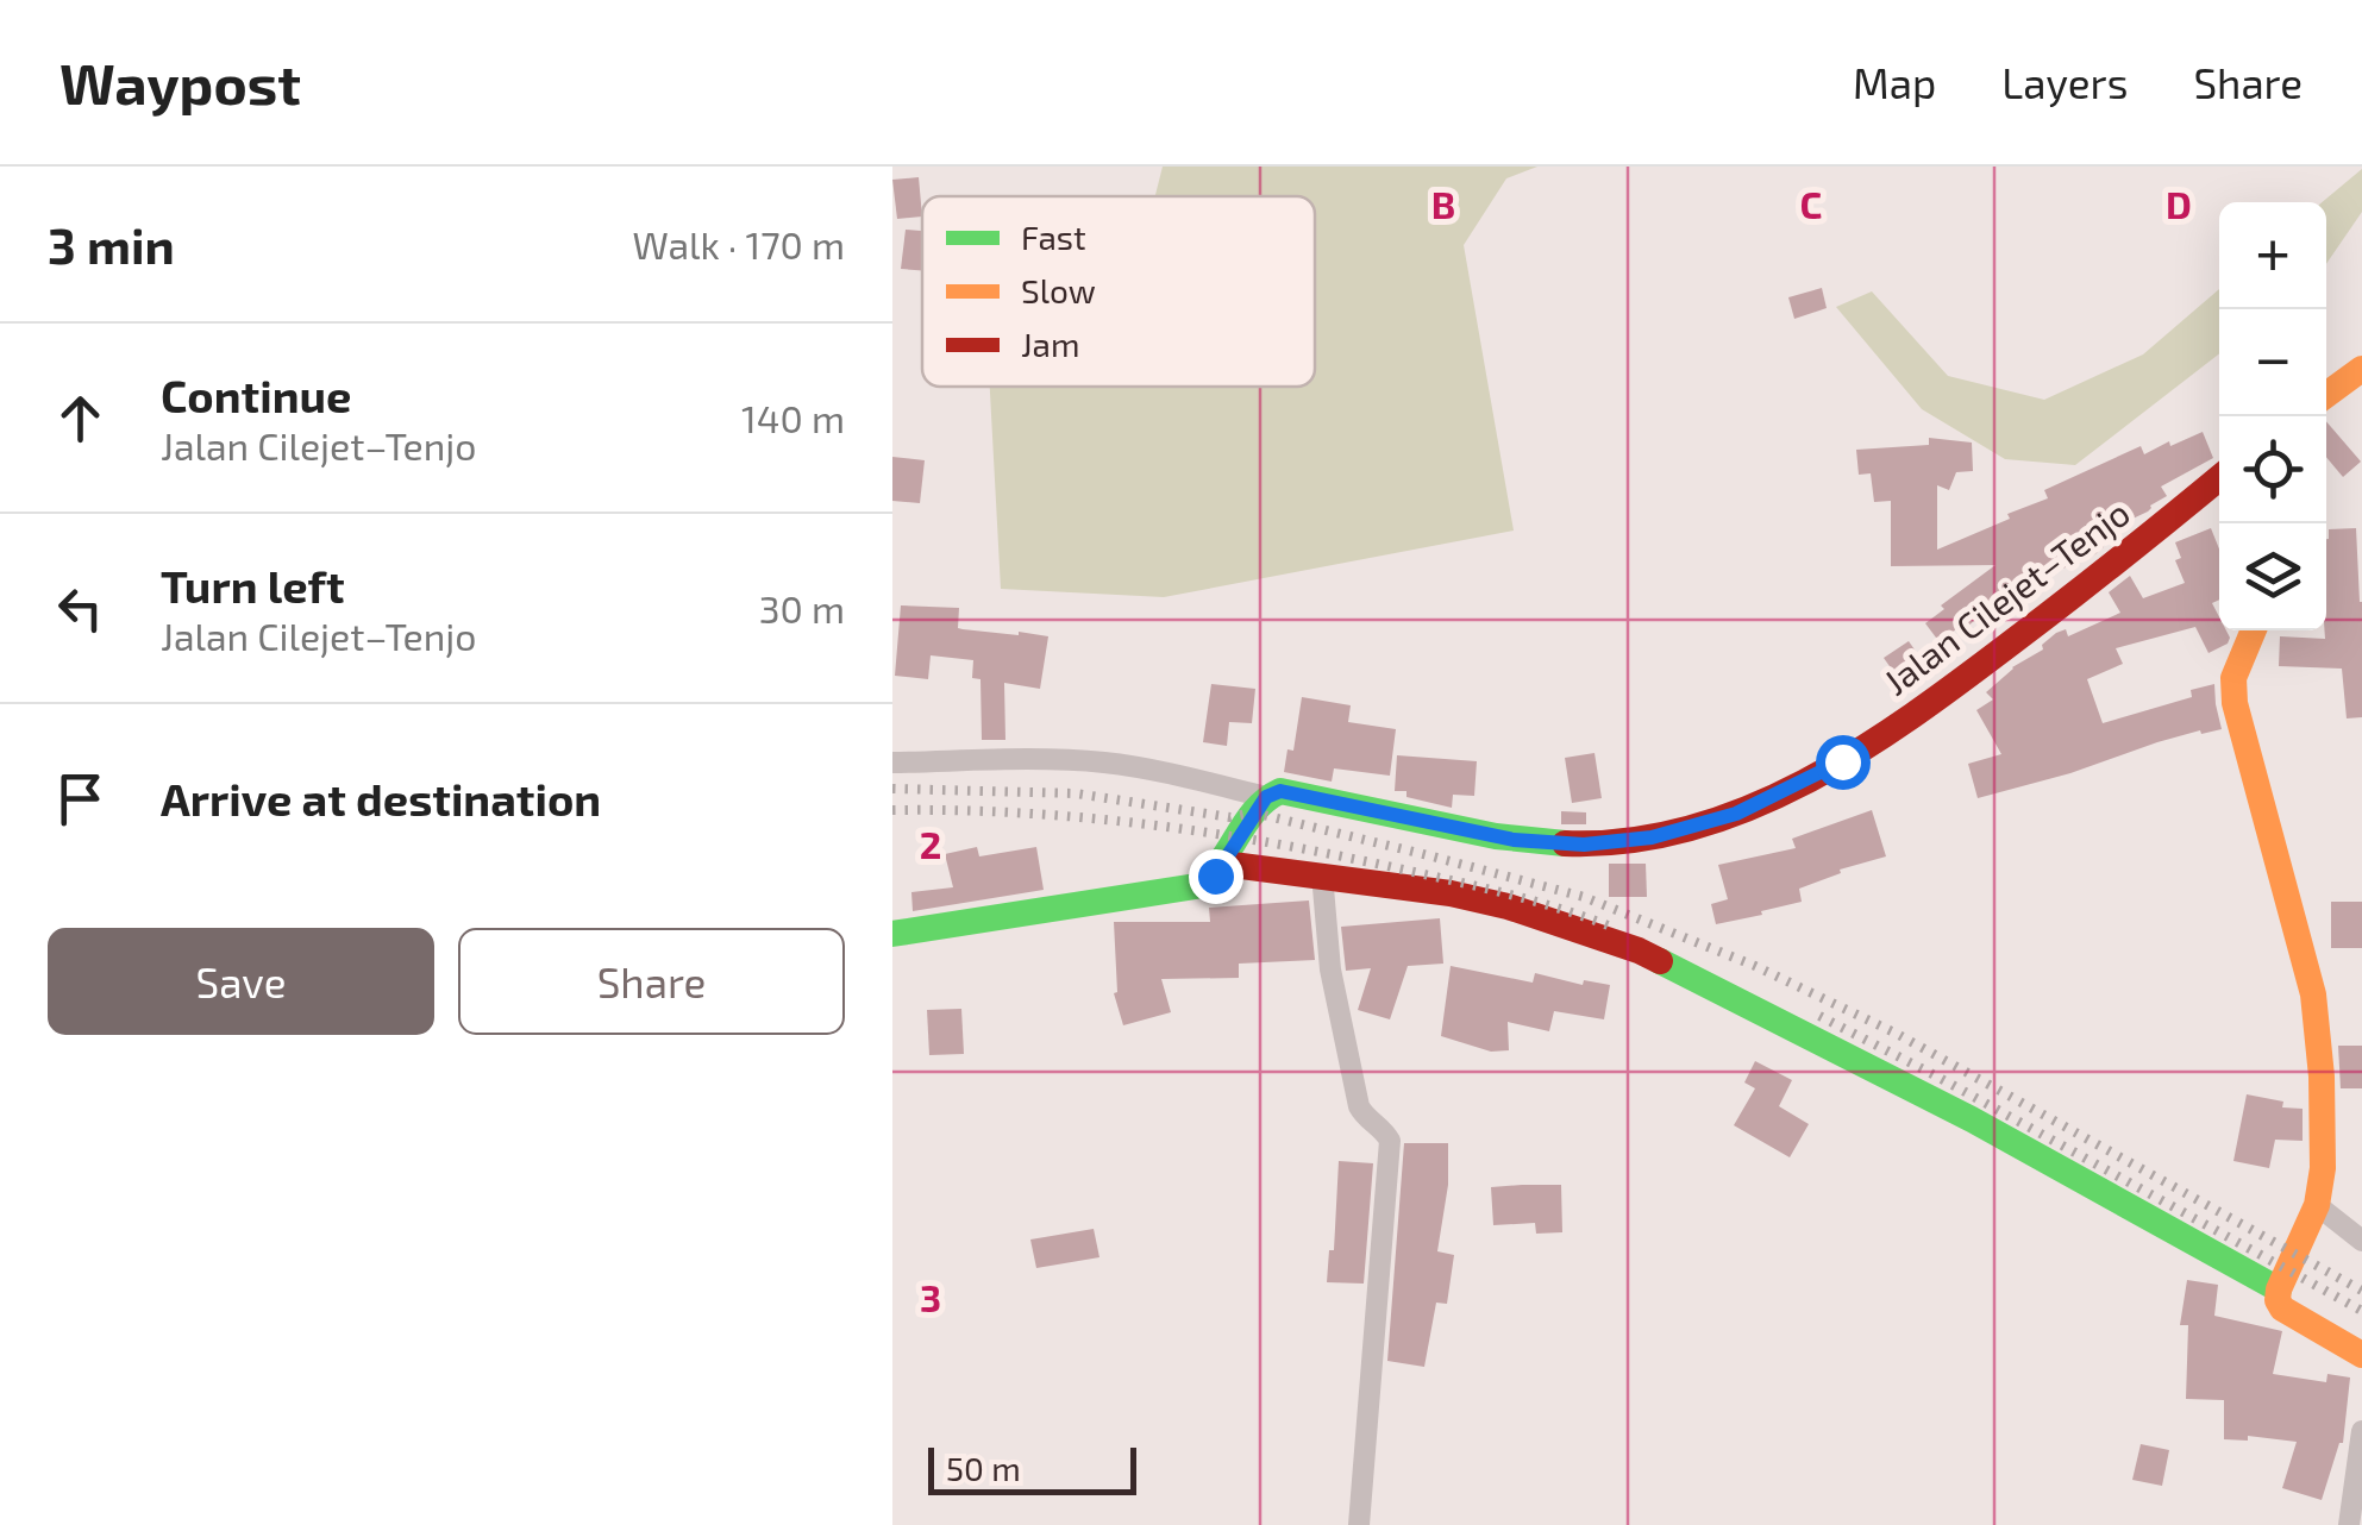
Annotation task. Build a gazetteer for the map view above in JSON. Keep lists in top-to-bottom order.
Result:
{
  "streets": {
    "street": ["Jalan Cilejet–Tenjo"]
  },
  "legend": ["Fast", "Slow", "Jam"],
  "scale_bar": "50 m",
  "page": {
    "header": "Waypost",
    "nav": ["Map", "Layers", "Share"],
    "heading": ["3 min", "Walk · 170 m"],
    "map_buttons": ["+", "−"],
    "list": [
      ["Continue", "Jalan Cilejet–Tenjo", "140 m"],
      ["Turn left", "Jalan Cilejet–Tenjo", "30 m"],
      "Arrive at destination"
    ],
    "buttons": ["Save", "Share"],
    "scale": "50 m"
  },
  "grid": {
    "columns": ["B", "C", "D"],
    "rows": ["2", "3"]
  }
}
